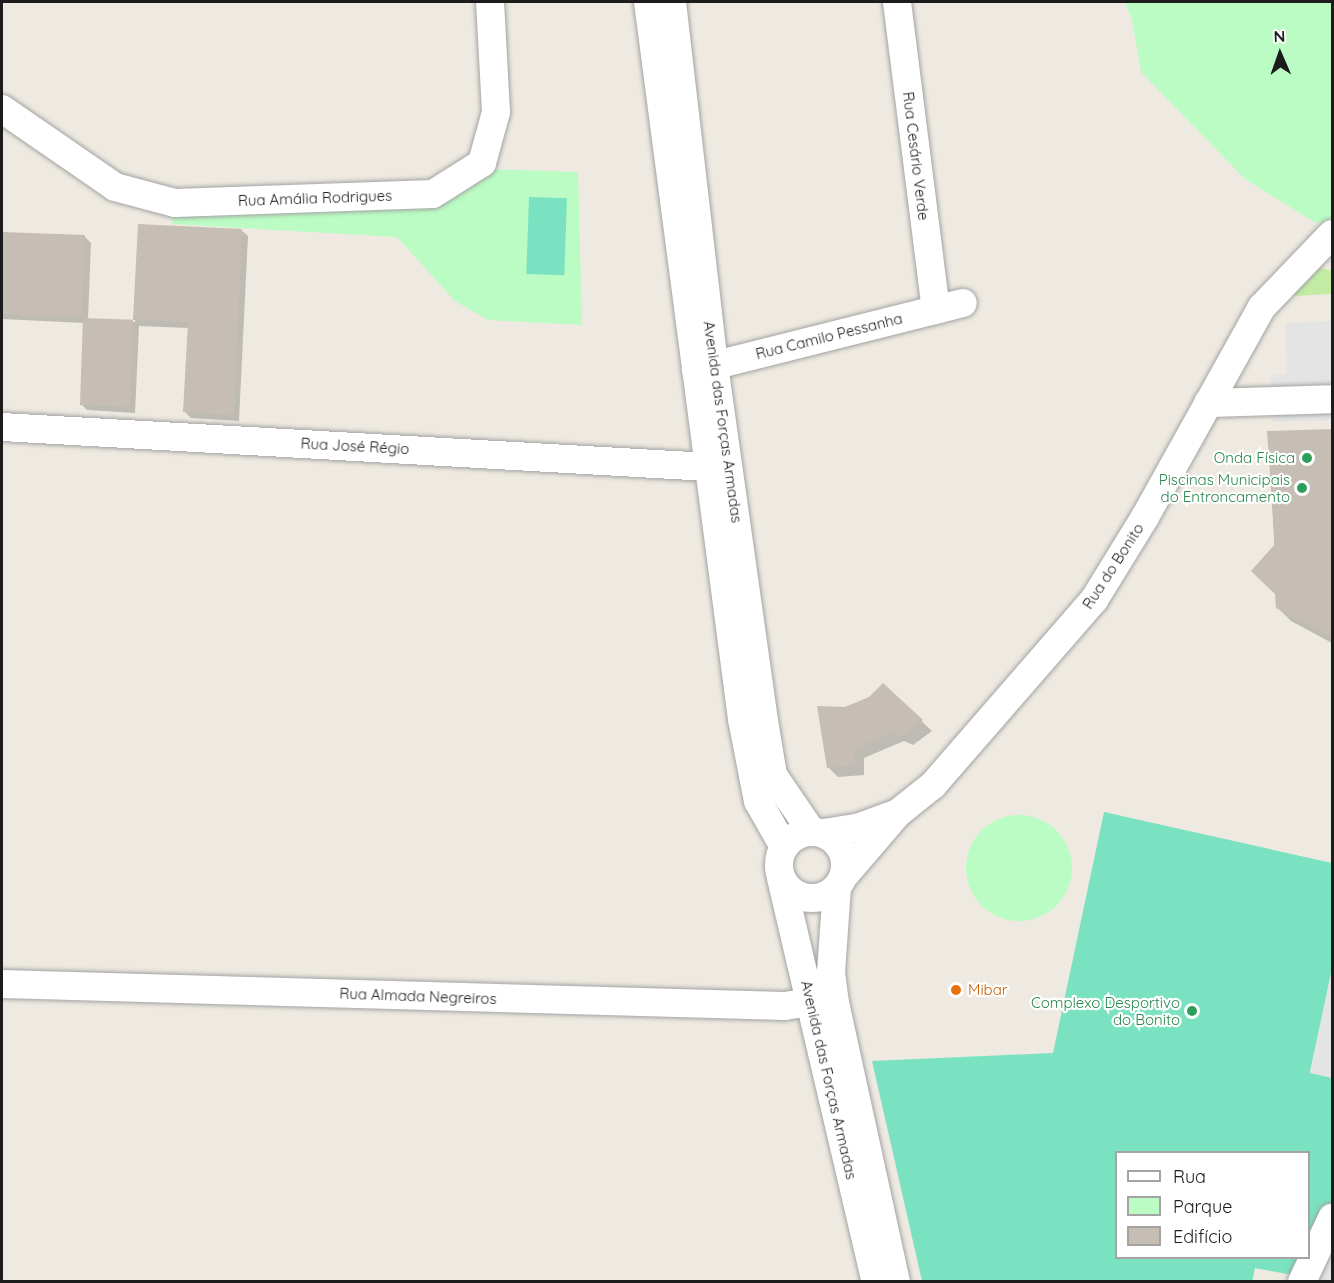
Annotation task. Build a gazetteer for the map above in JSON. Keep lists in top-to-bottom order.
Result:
{
  "streets": {
    "street": [
      "Rua Cesário Verde",
      "Rua Amália Rodrigues",
      "Rua Camilo Pessanha",
      "Avenida das Forças Armadas",
      "Rua José Régio",
      "Rua do Bonito",
      "Rua Almada Negreiros"
    ]
  },
  "crossings": [
    ["Rua Cesário Verde", "Rua Camilo Pessanha"],
    ["Rua Camilo Pessanha", "Avenida das Forças Armadas"],
    ["Avenida das Forças Armadas", "Rua José Régio"],
    ["Avenida das Forças Armadas", "Rua do Bonito"],
    ["Avenida das Forças Armadas", "Rua Almada Negreiros"]
  ],
  "places": [
    "Onda Física",
    "Piscinas Municipais do Entroncamento",
    "Mibar",
    "Complexo Desportivo do Bonito"
  ],
  "legend": ["Rua", "Parque", "Edifício"],
  "north": "top"
}
